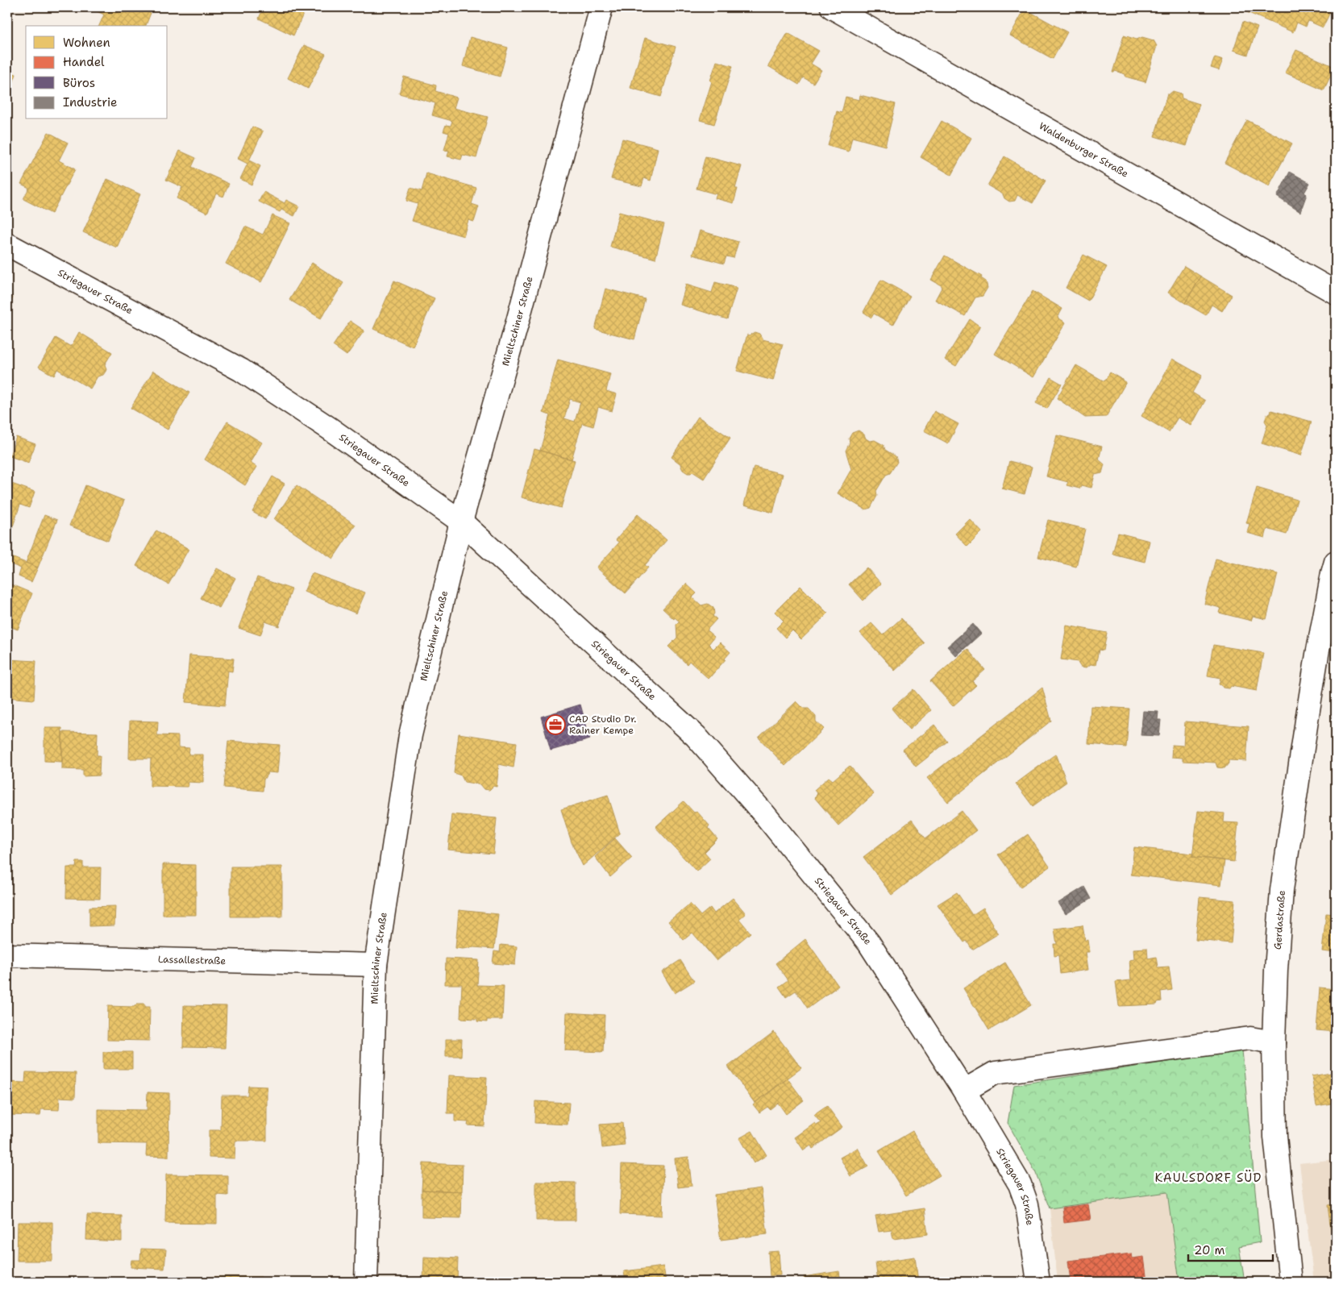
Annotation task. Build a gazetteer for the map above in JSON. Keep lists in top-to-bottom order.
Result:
{
  "streets": {
    "street": [
      "Waldenburger Straße",
      "Striegauer Straße",
      "Mieltschiner Straße",
      "Gerdastraße",
      "Lassallestraße"
    ]
  },
  "crossings": [
    ["Striegauer Straße", "Mieltschiner Straße"],
    ["Mieltschiner Straße", "Lassallestraße"]
  ],
  "districts": ["KAULSDORF SÜD"],
  "places": {
    "office": ["CAD Studio Dr. Rainer Kempe"]
  },
  "legend": [
    "Wohnen",
    "Handel",
    "Büros",
    "Industrie"
  ],
  "scale_bar": "20 m"
}
